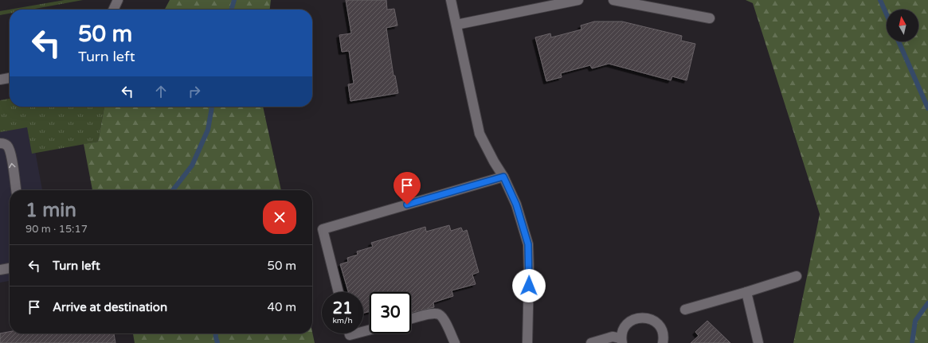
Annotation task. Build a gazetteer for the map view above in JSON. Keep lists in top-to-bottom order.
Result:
{
  "north": "top",
  "page": {
    "turn": ["50 m", "Turn left"],
    "heading": ["1 min", "90 m · 15:17"],
    "list": [
      {
        "name": "Turn left",
        "value": "50 m"
      },
      {
        "name": "Arrive at destination",
        "value": "40 m"
      }
    ],
    "speed": "21 km/h",
    "limit": "30"
  }
}
